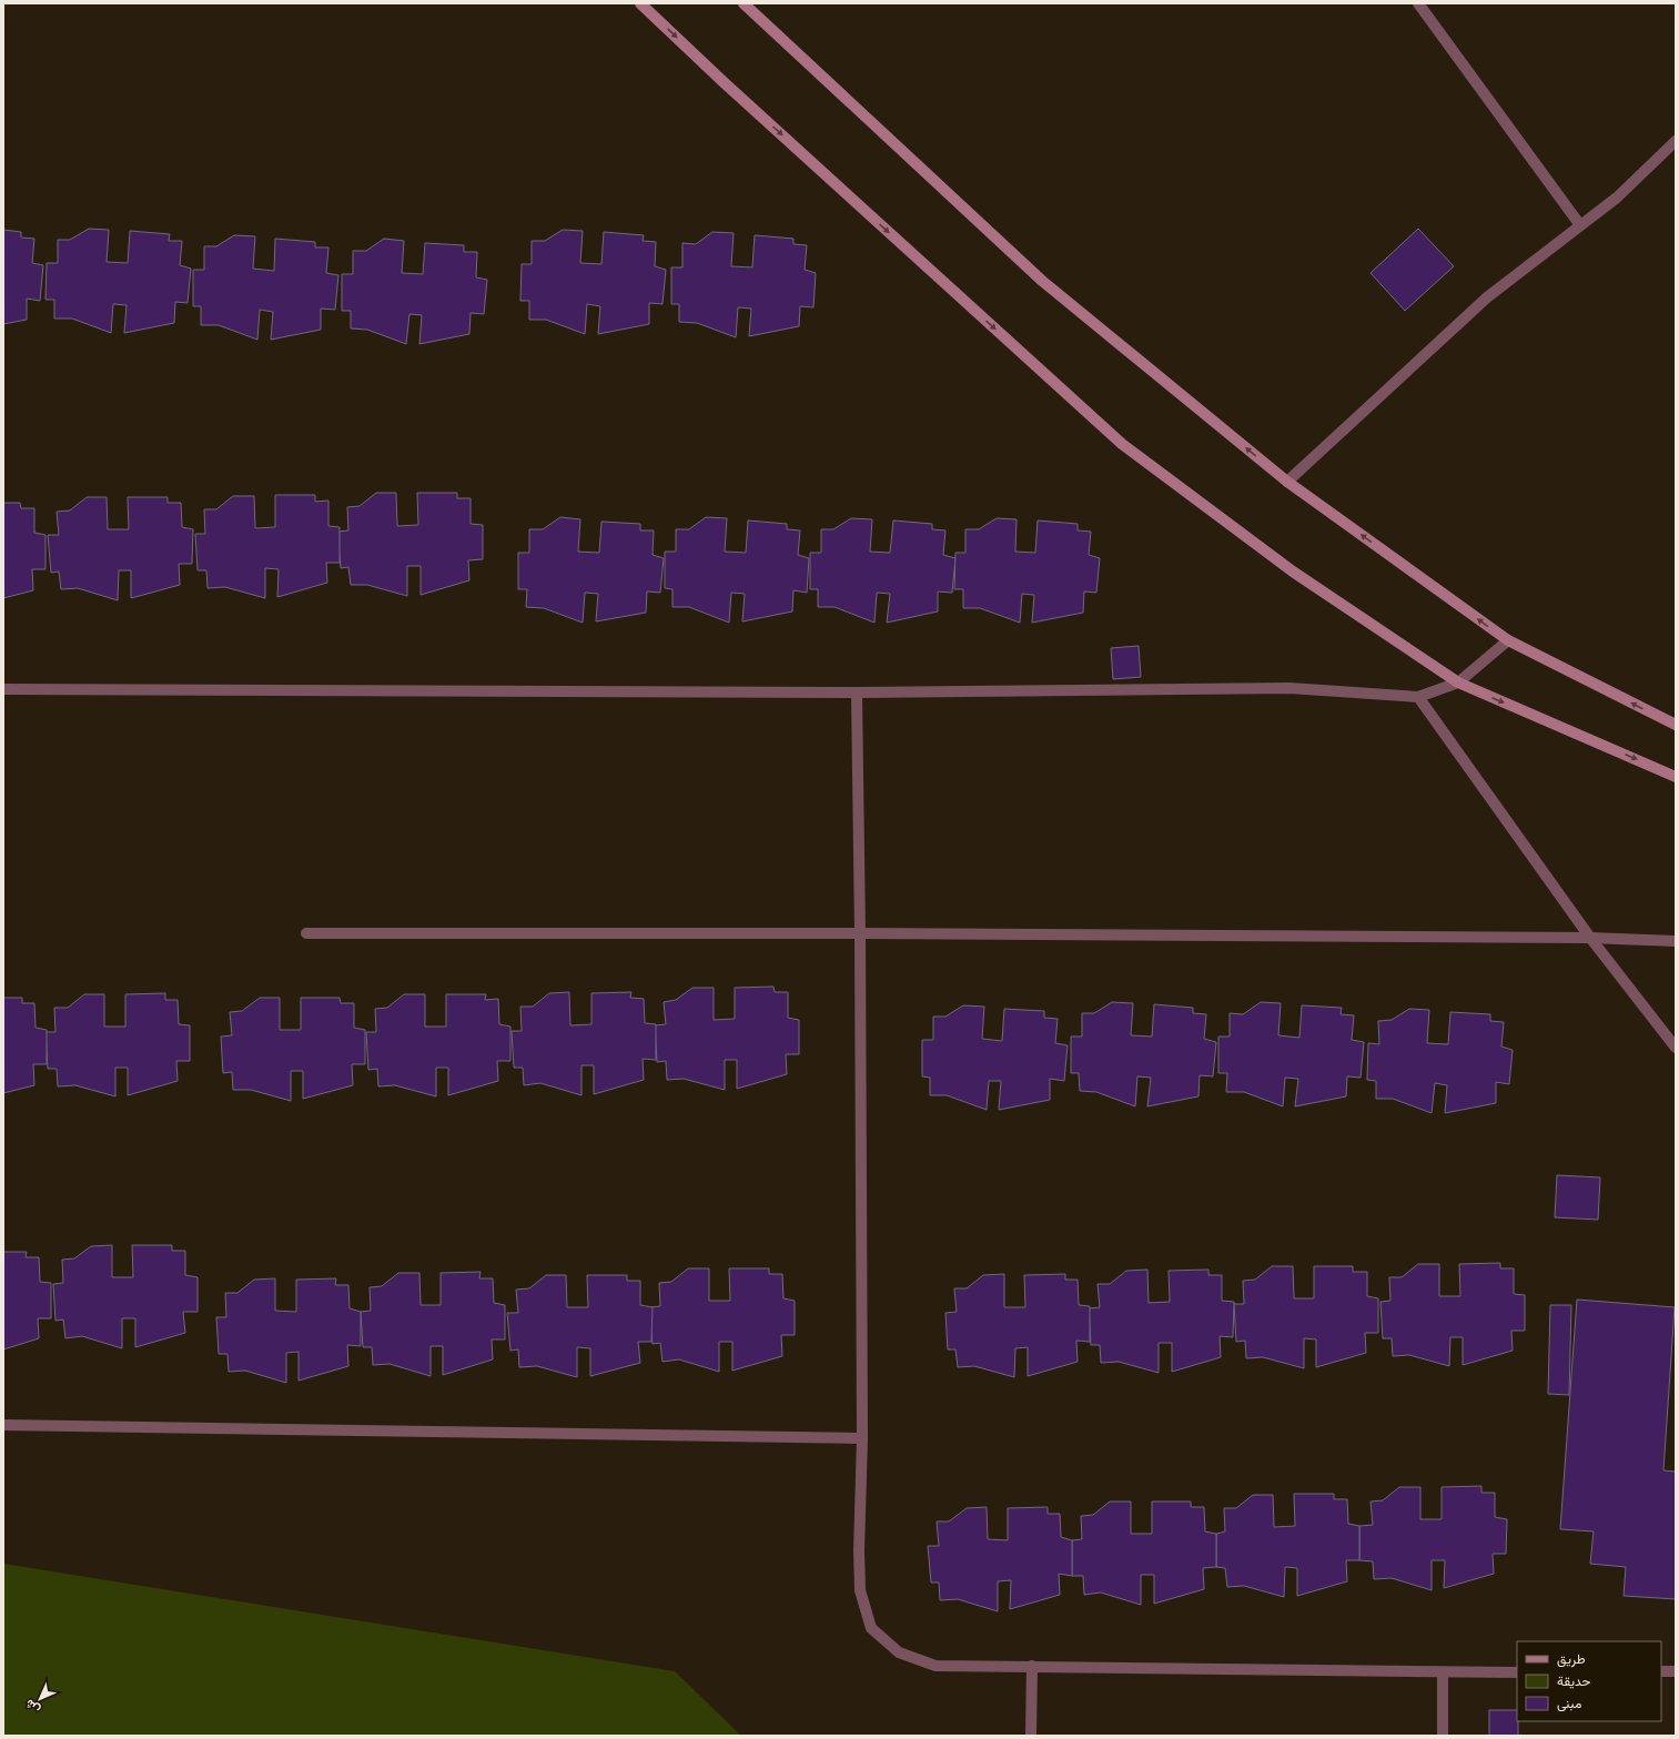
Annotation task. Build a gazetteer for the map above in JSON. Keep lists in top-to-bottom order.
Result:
{
  "legend": ["طريق", "حديقة", "مبنى"],
  "north": "bottom left"
}
